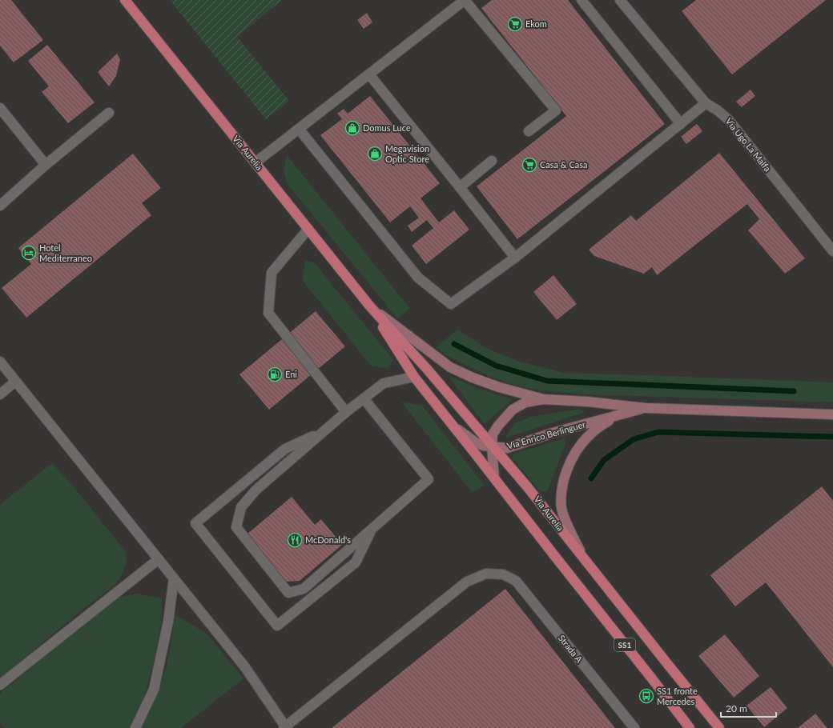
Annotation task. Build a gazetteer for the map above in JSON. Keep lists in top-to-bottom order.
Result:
{
  "streets": {
    "main road": ["Via Aurelia", "SS1"],
    "street": ["Via Ugo La Malfa", "Via Enrico Berlinguer", "Strada A"]
  },
  "crossings": [
    ["Via Aurelia", "Via Enrico Berlinguer"]
  ],
  "places": {
    "supermarket": ["Ekom", "Casa & Casa"],
    "shop": ["Domus Luce", "Megavision Optic Store"],
    "hotel": ["Hotel Mediterraneo"],
    "fuel station": ["Eni"],
    "restaurant": ["McDonald's"],
    "bus stop": ["SS1 fronte Mercedes"]
  },
  "scale_bar": "20 m"
}
